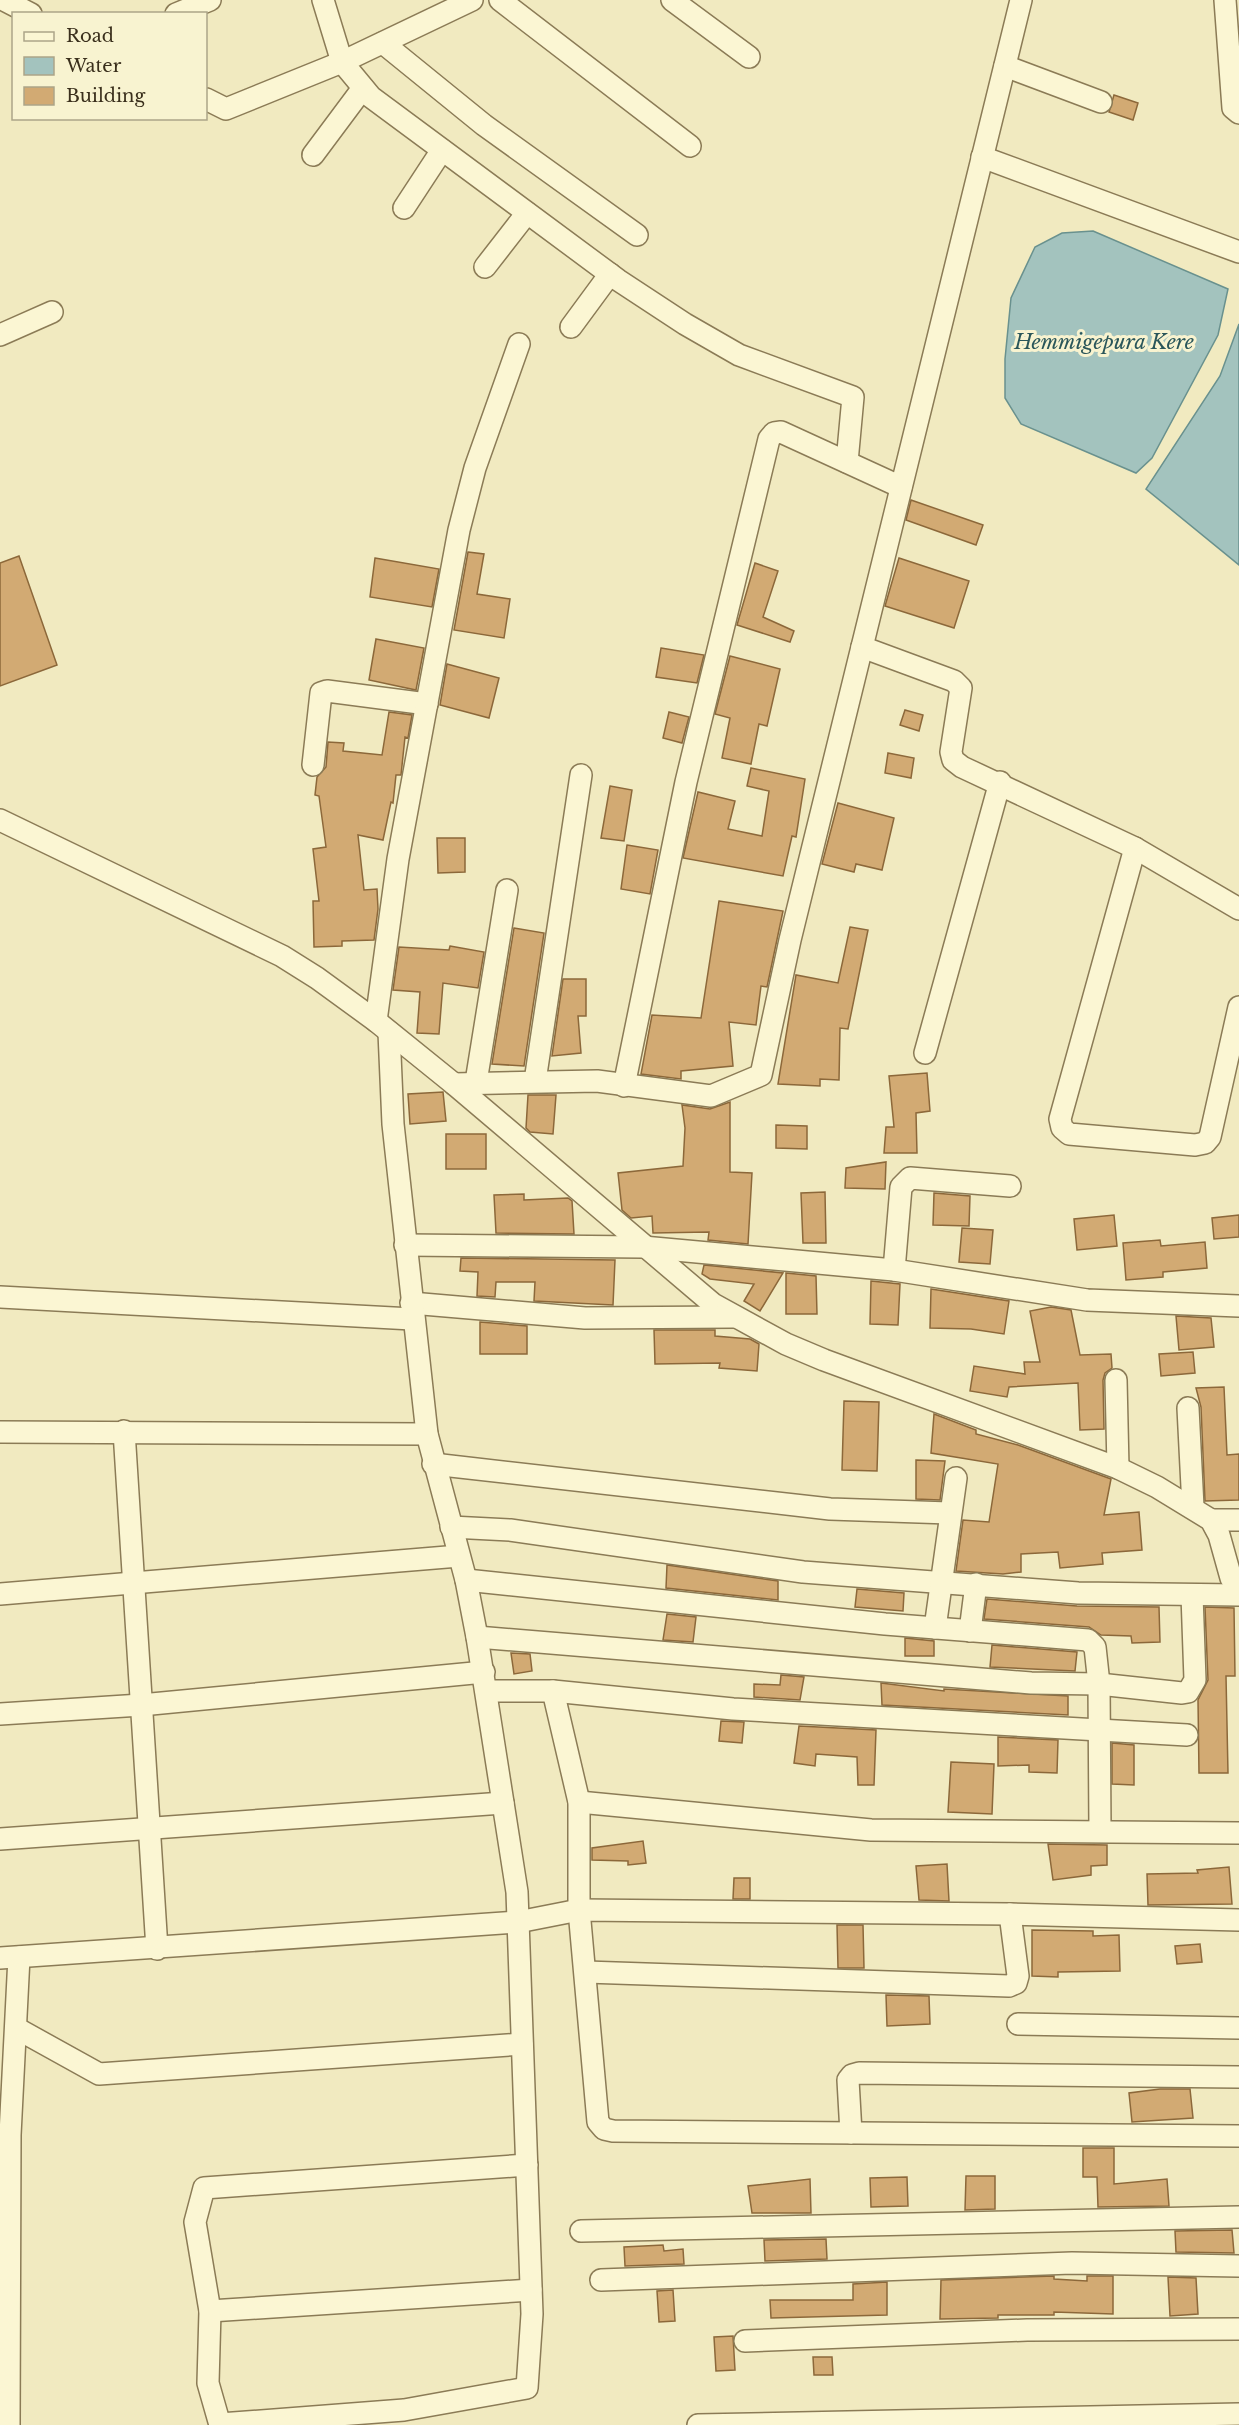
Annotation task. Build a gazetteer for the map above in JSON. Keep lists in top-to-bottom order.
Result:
{
  "water": ["Hemmigepura Kere"],
  "legend": ["Road", "Water", "Building"]
}
